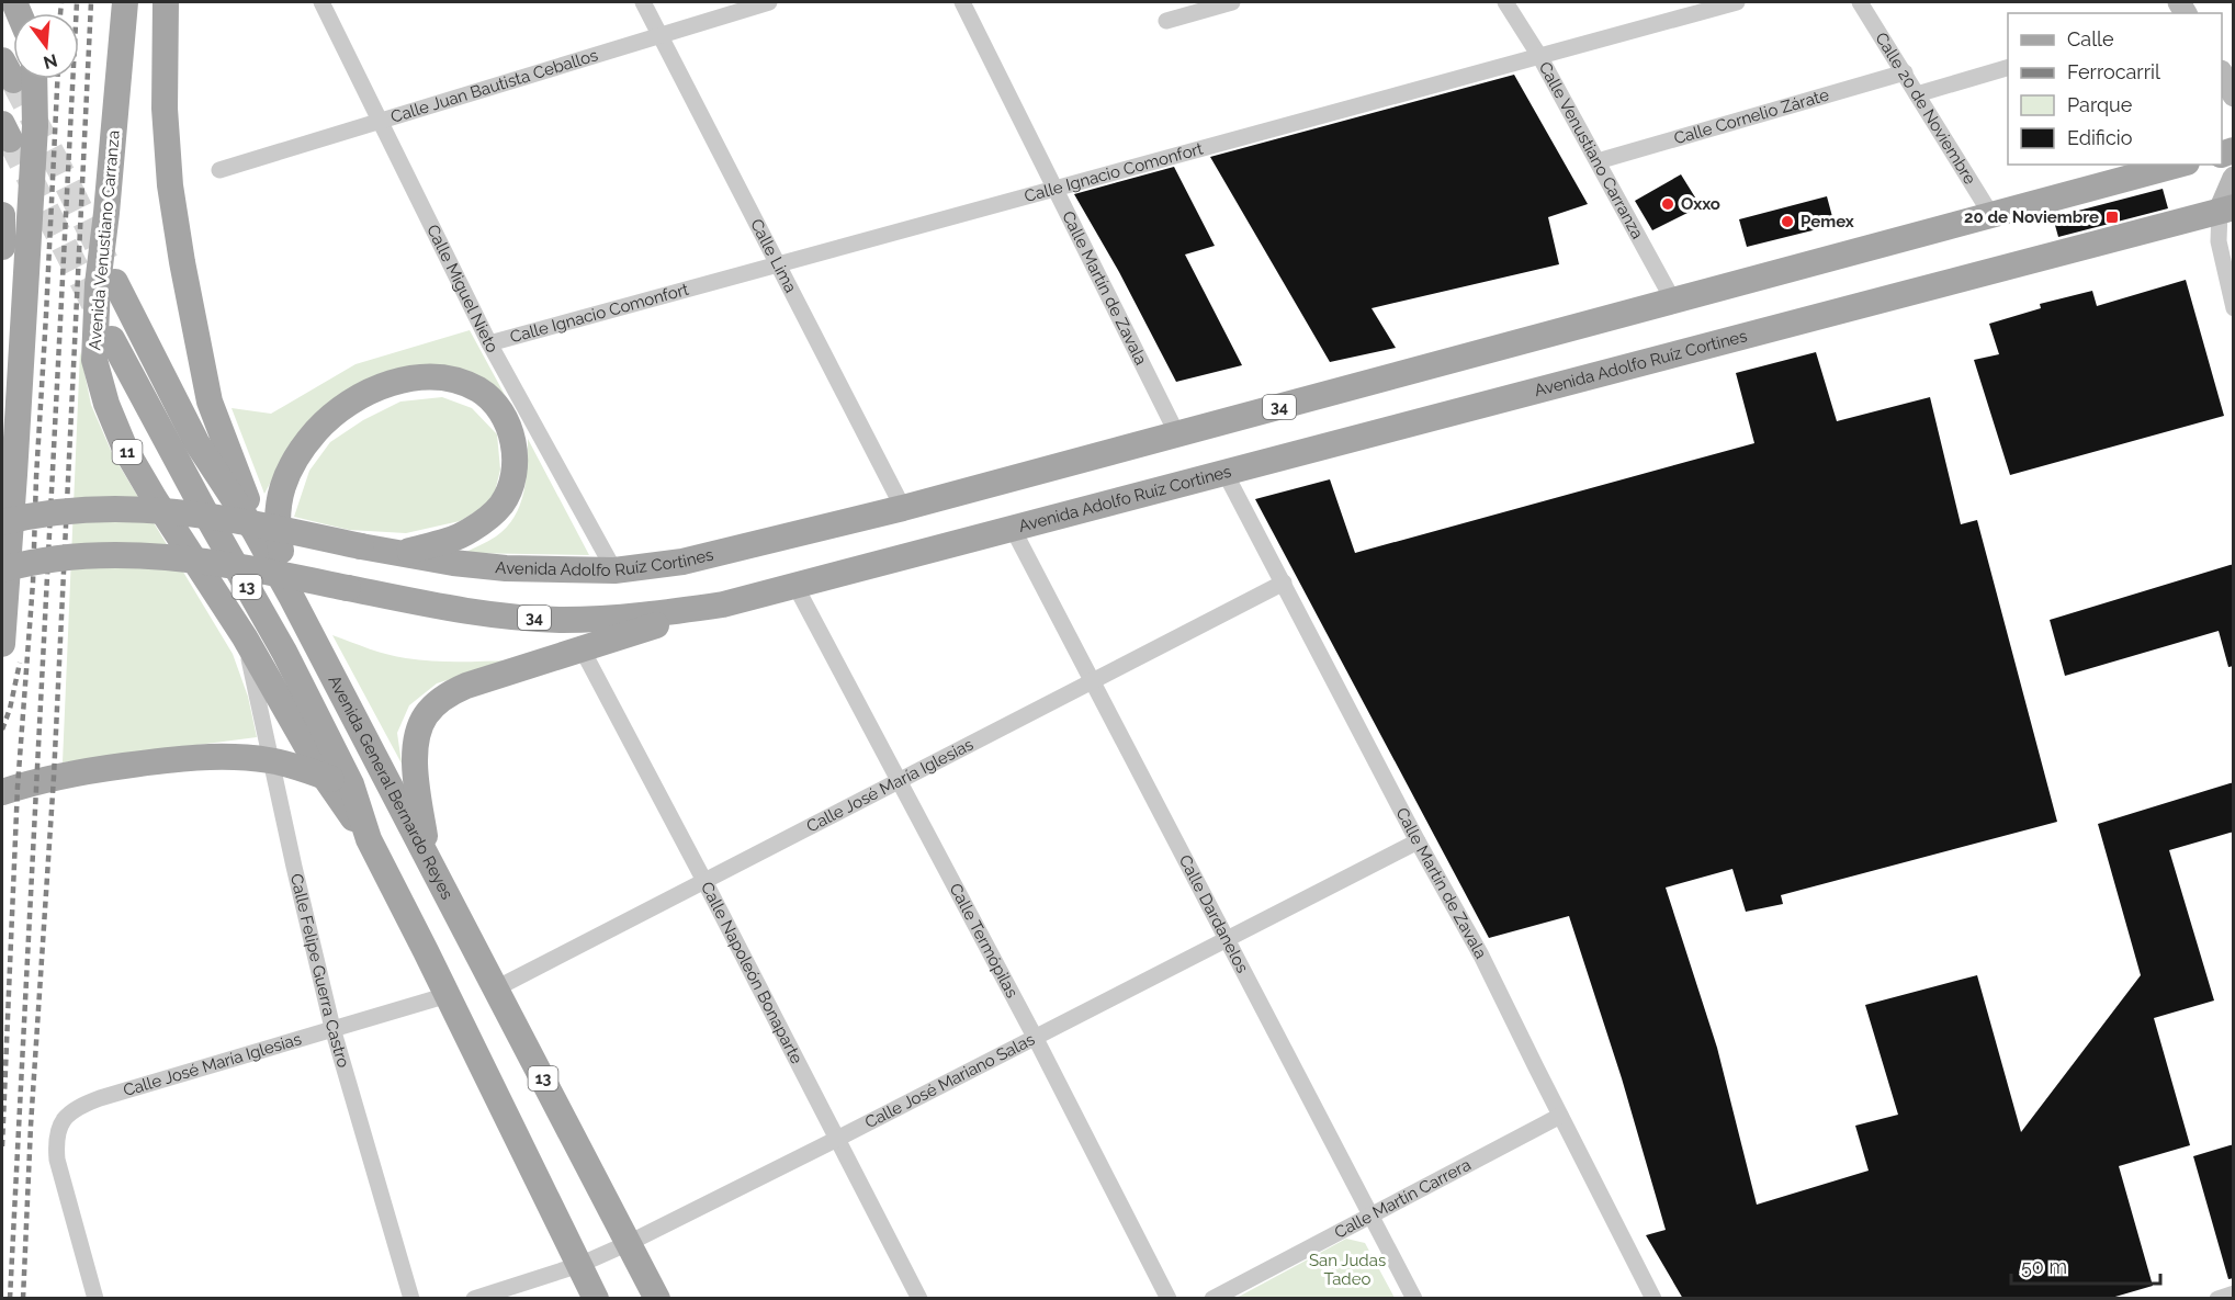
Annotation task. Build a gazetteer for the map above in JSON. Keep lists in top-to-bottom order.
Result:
{
  "streets": {
    "main road": [
      "Avenida Venustiano Carranza",
      "Avenida Adolfo Ruíz Cortines",
      "34",
      "11",
      "13",
      "Avenida General Bernardo Reyes"
    ],
    "street": [
      "Calle Juan Bautista Ceballos",
      "Calle 20 de Noviembre",
      "Calle Cornelio Zárate",
      "Calle Venustiano Carranza",
      "Calle Ignacio Comonfort",
      "Calle Lima",
      "Calle Miguel Nieto",
      "Calle Martín de Zavala",
      "Calle José María Iglesias",
      "Calle Dardanelos",
      "Calle Termópilas",
      "Calle Felipe Guerra Castro",
      "Calle Napoleón Bonaparte",
      "Calle José Mariano Salas",
      "Calle Martín Carrera"
    ]
  },
  "crossings": [
    ["Calle Juan Bautista Ceballos", "Calle Lima"],
    ["Calle Juan Bautista Ceballos", "Calle Miguel Nieto"],
    ["Calle 20 de Noviembre", "Calle Cornelio Zárate"],
    ["Calle 20 de Noviembre", "Avenida Adolfo Ruíz Cortines"],
    ["Calle Cornelio Zárate", "Calle Venustiano Carranza"],
    ["Calle Venustiano Carranza", "Calle Ignacio Comonfort"],
    ["Calle Venustiano Carranza", "Avenida Adolfo Ruíz Cortines"],
    ["Calle Ignacio Comonfort", "Calle Lima"],
    ["Calle Ignacio Comonfort", "Calle Miguel Nieto"],
    ["Calle Ignacio Comonfort", "Calle Martín de Zavala"],
    ["Avenida Venustiano Carranza", "Avenida General Bernardo Reyes"],
    ["Avenida Venustiano Carranza", "Calle Felipe Guerra Castro"],
    ["Calle Lima", "Avenida Adolfo Ruíz Cortines"],
    ["Calle Miguel Nieto", "Avenida Adolfo Ruíz Cortines"],
    ["Calle Martín de Zavala", "Avenida Adolfo Ruíz Cortines"],
    ["Calle Martín de Zavala", "Calle José María Iglesias"],
    ["Calle Martín de Zavala", "Calle José Mariano Salas"],
    ["Calle Martín de Zavala", "Calle Martín Carrera"],
    ["Avenida Adolfo Ruíz Cortines", "Calle Dardanelos"],
    ["Avenida Adolfo Ruíz Cortines", "Calle Termópilas"],
    ["Calle José María Iglesias", "Avenida General Bernardo Reyes"],
    ["Calle José María Iglesias", "Calle Dardanelos"],
    ["Calle José María Iglesias", "Calle Termópilas"],
    ["Calle José María Iglesias", "Calle Felipe Guerra Castro"],
    ["Calle José María Iglesias", "Calle Napoleón Bonaparte"],
    ["Avenida General Bernardo Reyes", "Calle José Mariano Salas"],
    ["Calle Dardanelos", "Calle José Mariano Salas"],
    ["Calle Dardanelos", "Calle Martín Carrera"],
    ["Calle Termópilas", "Calle José Mariano Salas"],
    ["Calle Napoleón Bonaparte", "Calle José Mariano Salas"]
  ],
  "parks": ["San Judas Tadeo"],
  "places": {
    "other": ["Oxxo", "Pemex"],
    "transit": ["20 de Noviembre"]
  },
  "legend": [
    "Calle",
    "Ferrocarril",
    "Parque",
    "Edificio"
  ],
  "scale_bar": "50 m",
  "north": "bottom"
}
